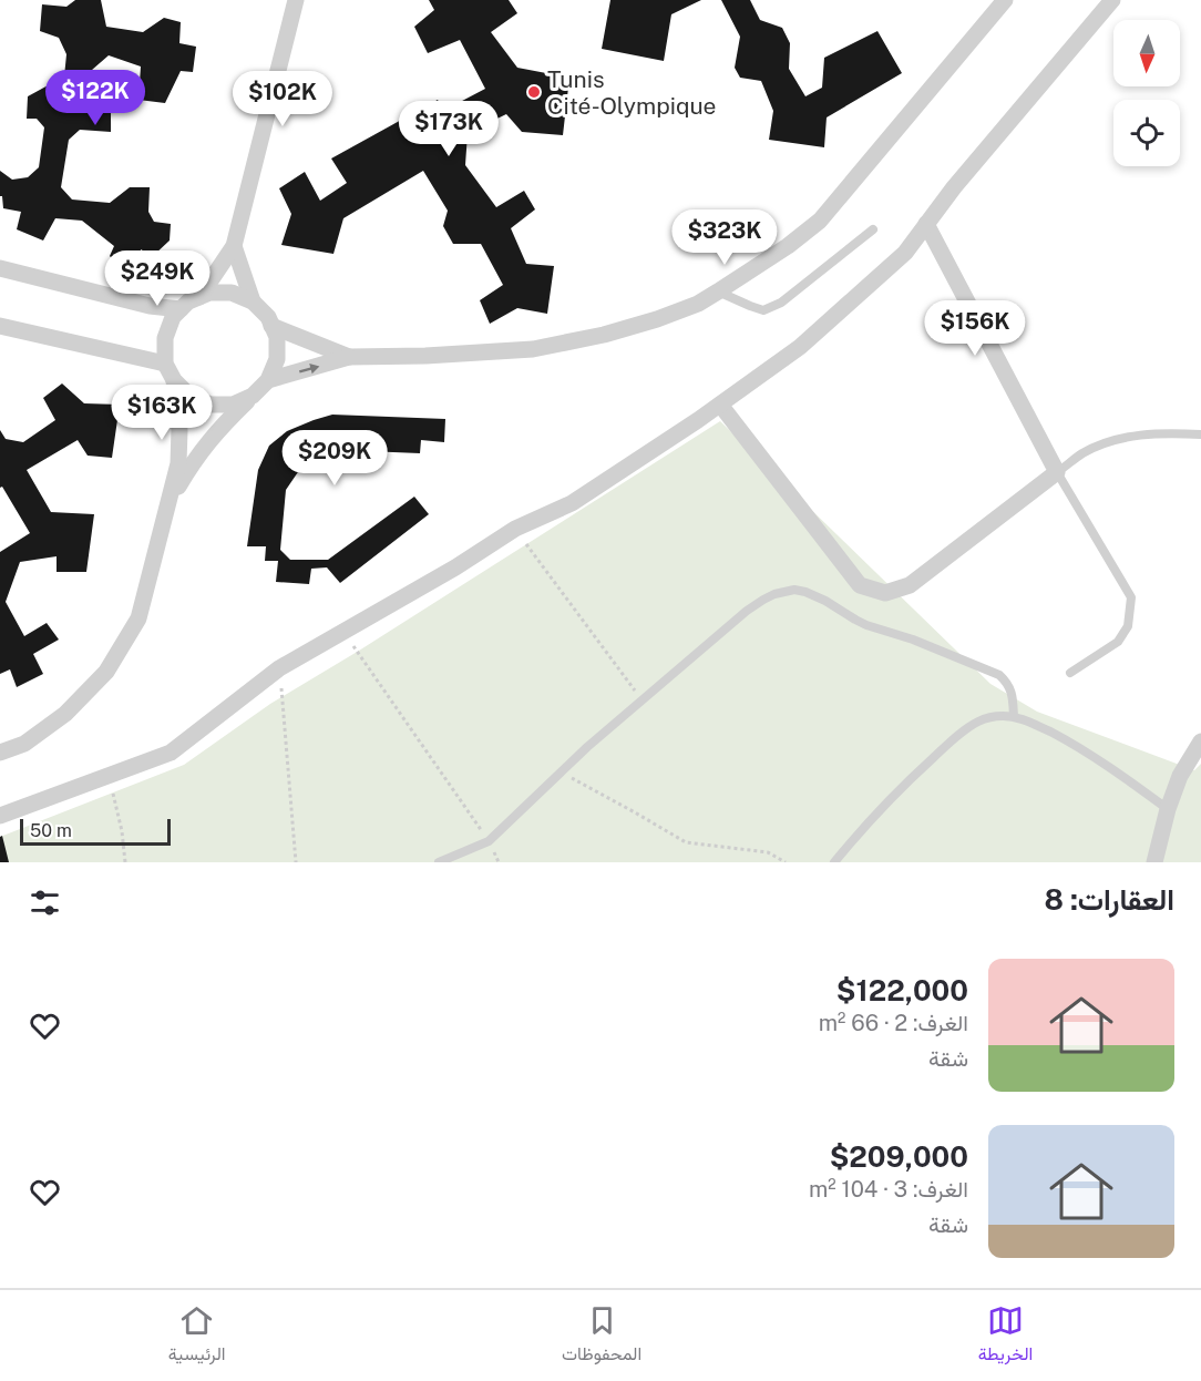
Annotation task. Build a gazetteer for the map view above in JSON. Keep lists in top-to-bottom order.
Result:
{
  "places": ["Tunis Cité-Olympique"],
  "scale_bar": "50 m",
  "north": "bottom",
  "page": {
    "price": [
      "$122K",
      "$102K",
      "$173K",
      "$323K",
      "$249K",
      "$156K",
      "$163K",
      "$209K"
    ],
    "scale": "50 m",
    "heading": "العقارات: 8",
    "list": [
      {
        "name": "$122,000",
        "note": "الغرف: 2 · 66 m² · شقة"
      },
      {
        "name": "$209,000",
        "note": "الغرف: 3 · 104 m² · شقة"
      }
    ],
    "tabs": ["الخريطة", "المحفوظات", "الرئيسية"]
  }
}
